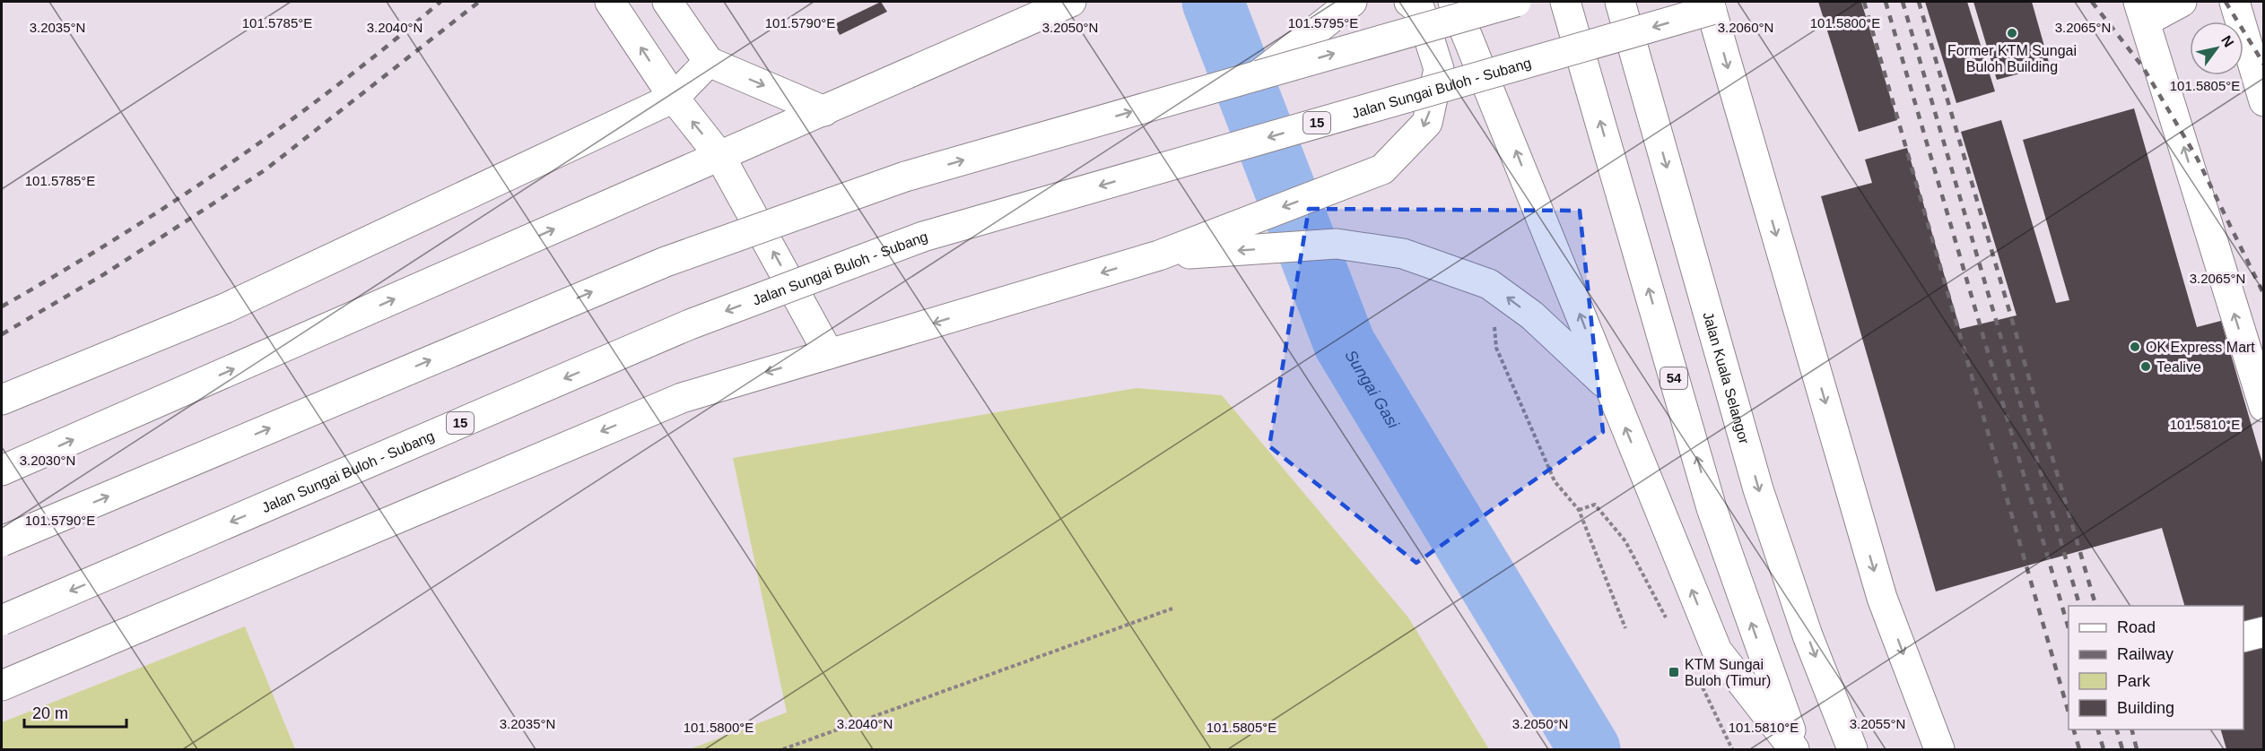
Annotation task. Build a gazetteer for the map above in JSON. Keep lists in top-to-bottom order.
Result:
{
  "streets": {
    "main road": [
      "Jalan Sungai Buloh - Subang",
      "15",
      "54",
      "Jalan Kuala Selangor"
    ]
  },
  "water": ["Sungai Gasi"],
  "places": {
    "other": ["Former KTM Sungai Buloh Building", "OK Express Mart", "Tealive"],
    "transit": ["KTM Sungai Buloh (Timur)"]
  },
  "legend": [
    "Road",
    "Railway",
    "Park",
    "Building"
  ],
  "scale_bar": "20 m",
  "north": "top right",
  "coordinates": [
    "101.5785°E",
    "101.5790°E",
    "101.5795°E",
    "101.5800°E",
    "3.2035°N",
    "3.2065°N",
    "3.2040°N",
    "3.2050°N",
    "3.2060°N",
    "101.5805°E",
    "101.5810°E",
    "3.2030°N",
    "3.2055°N"
  ]
}
